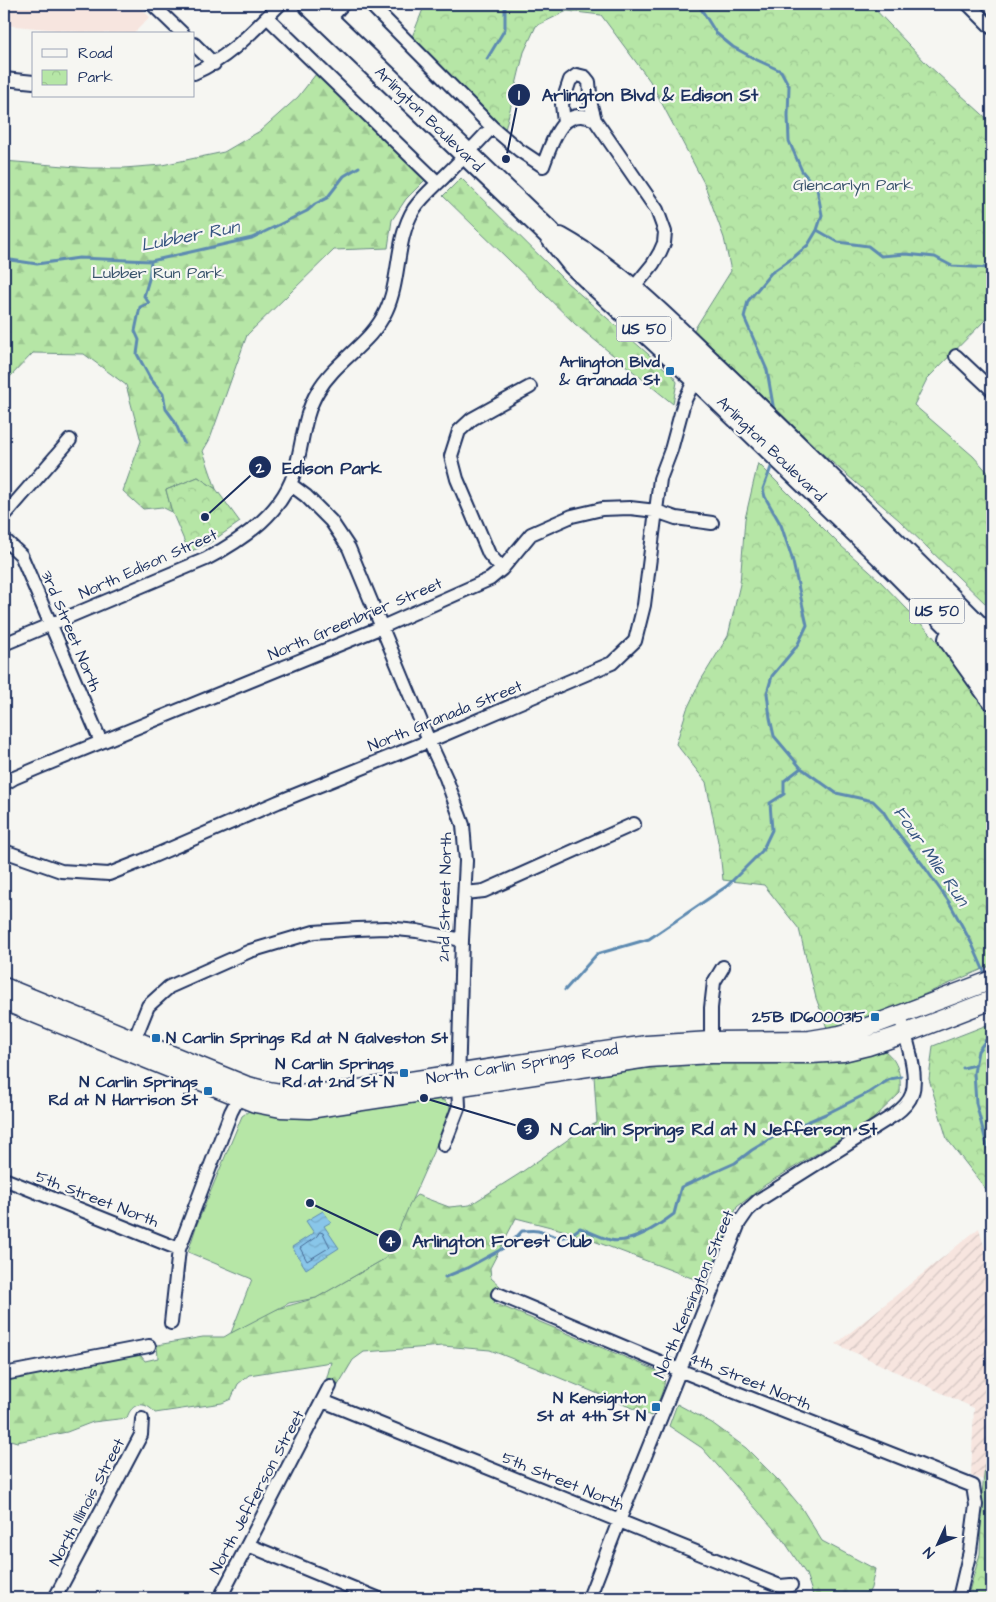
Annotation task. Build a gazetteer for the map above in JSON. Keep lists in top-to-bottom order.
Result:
{
  "streets": {
    "highway": ["Arlington Boulevard", "US 50"],
    "main road": ["North Carlin Springs Road"],
    "street": [
      "North Edison Street",
      "North Greenbrier Street",
      "3rd Street North",
      "North Granada Street",
      "2nd Street North",
      "5th Street North",
      "North Kensington Street",
      "4th Street North",
      "North Jefferson Street",
      "North Illinois Street"
    ]
  },
  "crossings": [
    ["Arlington Boulevard", "North Edison Street"],
    ["Arlington Boulevard", "North Granada Street"],
    ["North Edison Street", "3rd Street North"],
    ["North Edison Street", "2nd Street North"],
    ["North Greenbrier Street", "3rd Street North"],
    ["North Greenbrier Street", "North Granada Street"],
    ["North Greenbrier Street", "2nd Street North"],
    ["North Granada Street", "2nd Street North"],
    ["2nd Street North", "North Carlin Springs Road"],
    ["North Carlin Springs Road", "North Kensington Street"],
    ["5th Street North", "North Kensington Street"],
    ["5th Street North", "North Jefferson Street"],
    ["North Kensington Street", "4th Street North"]
  ],
  "water": ["Lubber Run", "Four Mile Run"],
  "parks": ["Glencarlyn Park", "Lubber Run Park"],
  "places": {
    "other": [
      "Arlington Blvd & Edison St",
      "Edison Park",
      "N Carlin Springs Rd at N Jefferson St",
      "Arlington Forest Club"
    ],
    "transit": [
      "Arlington Blvd & Granada St",
      "25B ID6000315",
      "N Carlin Springs Rd at N Galveston St",
      "N Carlin Springs Rd at 2nd St N",
      "N Carlin Springs Rd at N Harrison St",
      "N Kensignton St at 4th St N"
    ]
  },
  "legend": ["Road", "Park"],
  "north": "bottom left"
}
